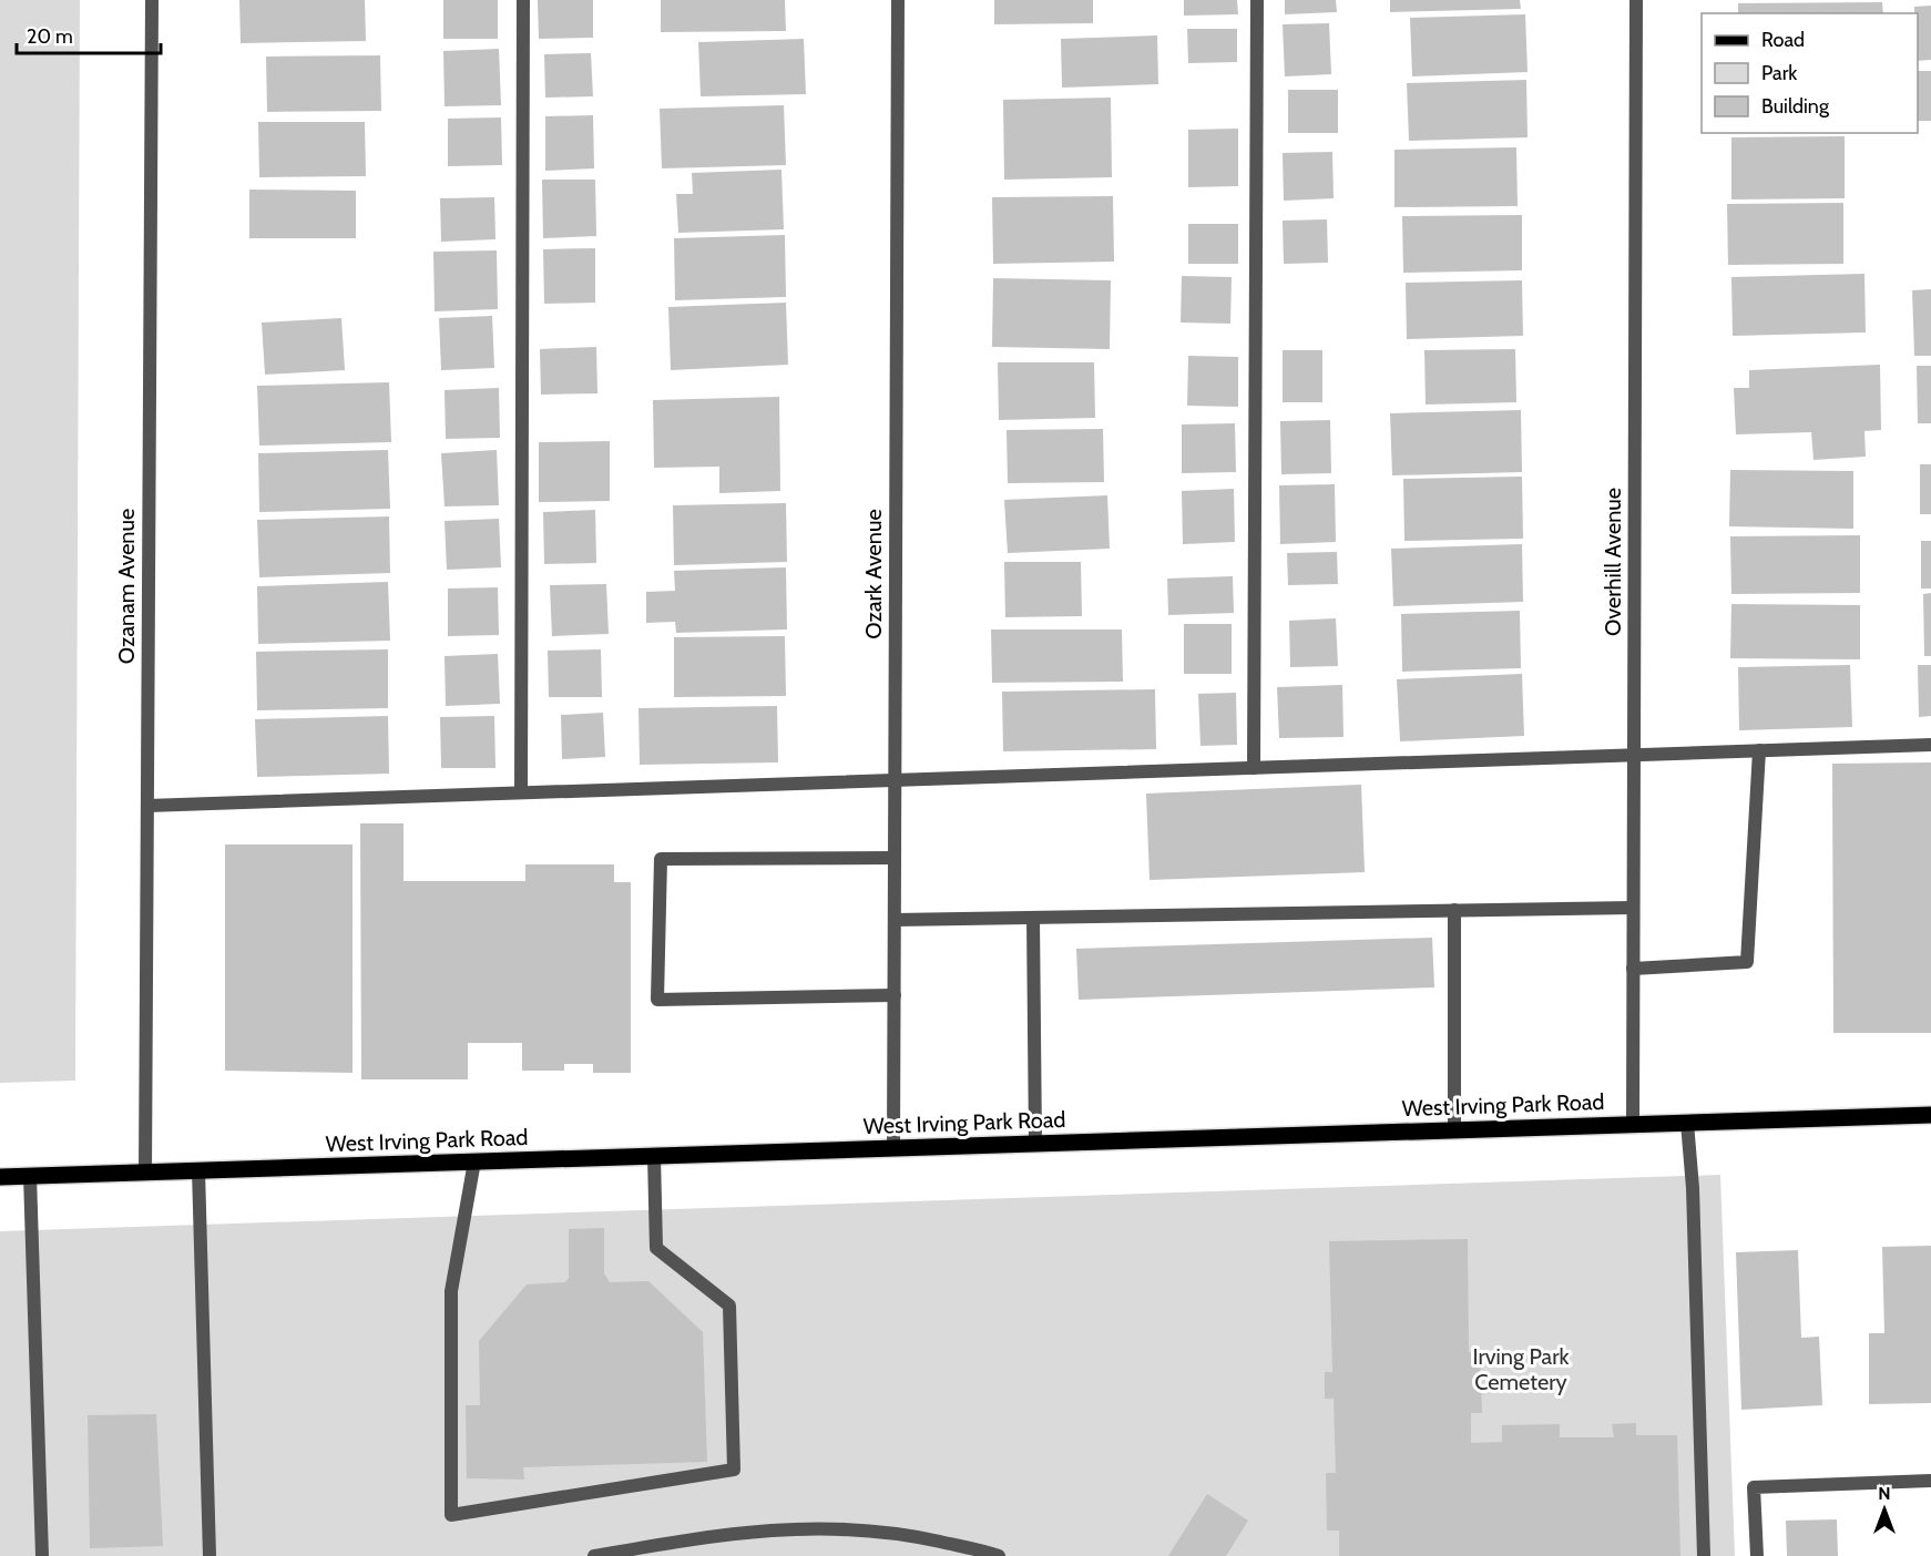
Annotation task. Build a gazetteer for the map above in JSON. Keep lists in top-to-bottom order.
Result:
{
  "streets": {
    "main road": ["West Irving Park Road"],
    "street": ["Overhill Avenue", "Ozark Avenue", "Ozanam Avenue"]
  },
  "crossings": [
    ["Overhill Avenue", "West Irving Park Road"],
    ["Ozark Avenue", "West Irving Park Road"],
    ["Ozanam Avenue", "West Irving Park Road"]
  ],
  "parks": ["Irving Park Cemetery"],
  "legend": ["Road", "Park", "Building"],
  "scale_bar": "20 m",
  "north": "top"
}
